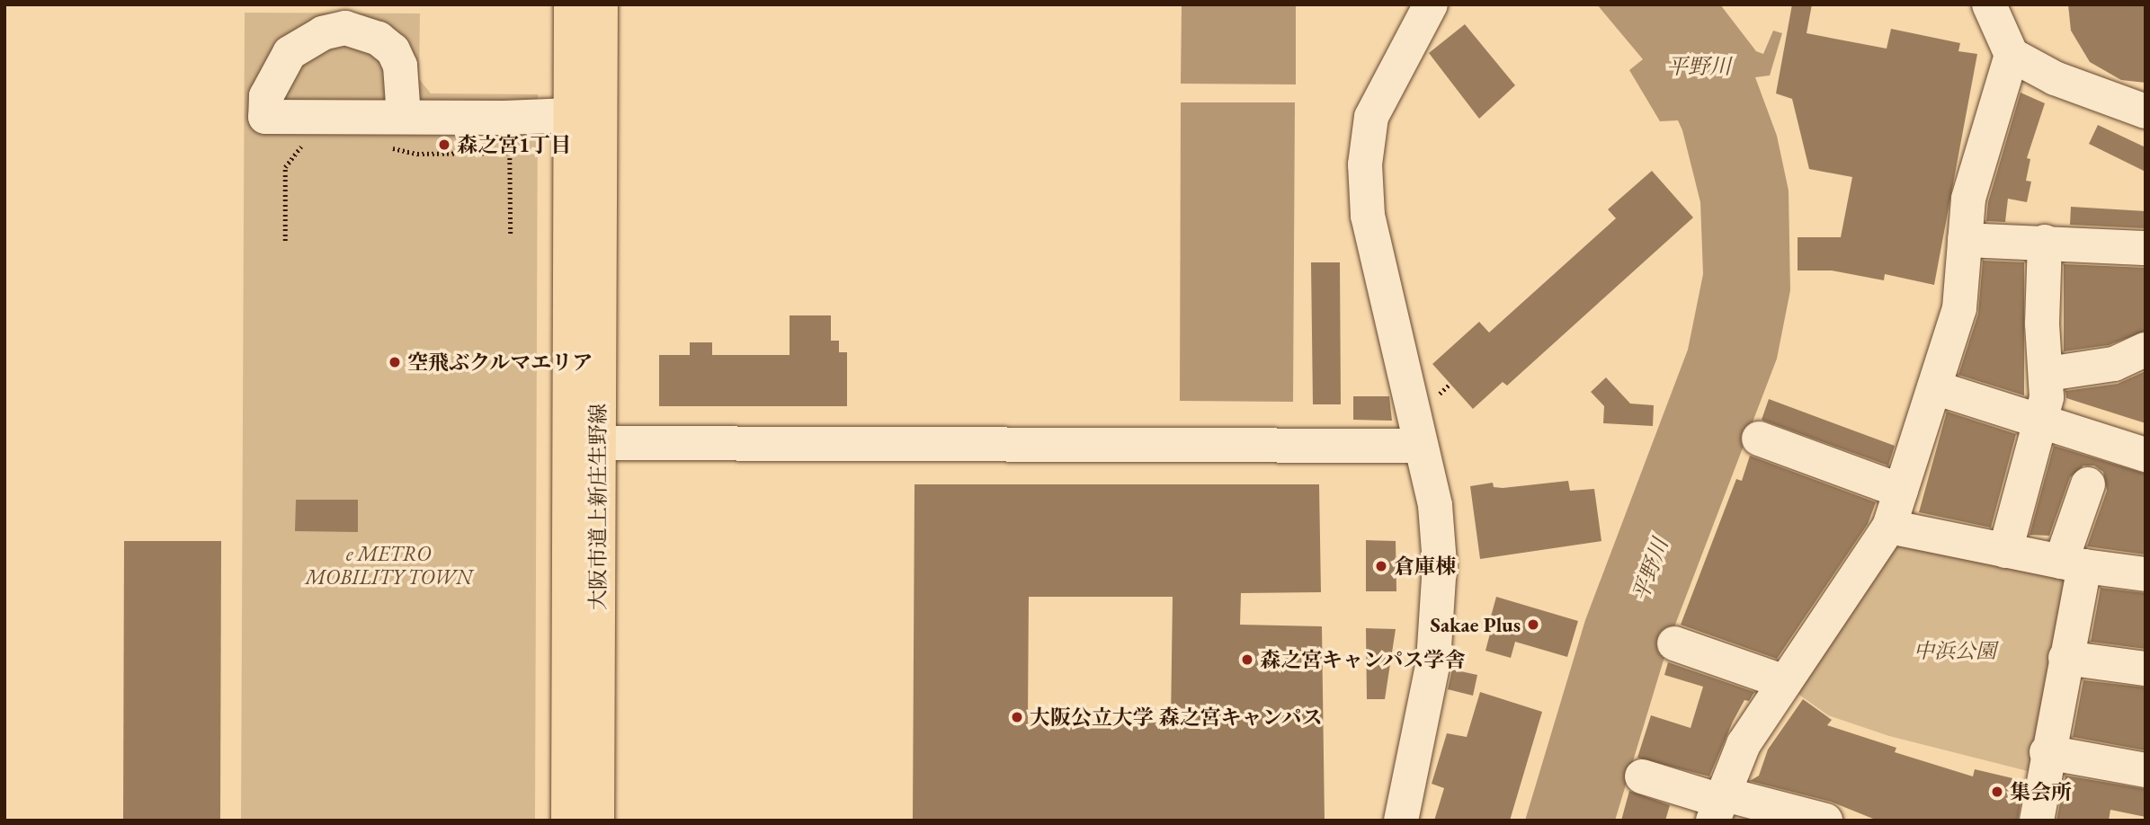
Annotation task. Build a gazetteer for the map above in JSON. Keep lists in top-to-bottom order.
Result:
{
  "streets": {
    "main road": ["大阪市道上新庄生野線"]
  },
  "water": ["平野川"],
  "parks": ["e METRO MOBILITY TOWN", "中浜公園"],
  "places": [
    "森之宮1丁目",
    "空飛ぶクルマエリア",
    "倉庫棟",
    "Sakae Plus",
    "森之宮キャンパス学舎",
    "大阪公立大学 森之宮キャンパス",
    "集会所"
  ]
}
